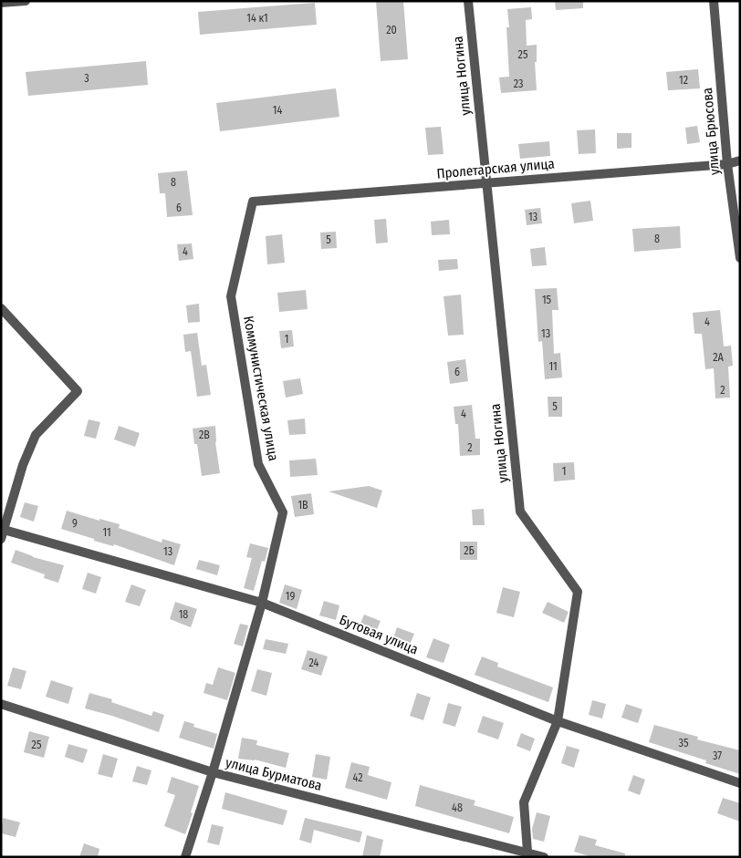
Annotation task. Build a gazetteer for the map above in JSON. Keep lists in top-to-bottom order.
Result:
{
  "streets": {
    "street": [
      "улица Ногина",
      "улица Брюсова",
      "Пролетарская улица",
      "Коммунистическая улица",
      "Бутовая улица",
      "улица Бурматова"
    ]
  },
  "crossings": [
    ["улица Ногина", "Пролетарская улица"],
    ["улица Ногина", "Бутовая улица"],
    ["улица Ногина", "улица Бурматова"],
    ["улица Брюсова", "Пролетарская улица"],
    ["Пролетарская улица", "Коммунистическая улица"],
    ["Коммунистическая улица", "Бутовая улица"],
    ["Коммунистическая улица", "улица Бурматова"]
  ],
  "house_numbers": [
    "14 к1",
    "20",
    "25",
    "3",
    "12",
    "23",
    "14",
    "8",
    "6",
    "13",
    "8",
    "5",
    "4",
    "15",
    "4",
    "13",
    "1",
    "2А",
    "11",
    "6",
    "2",
    "5",
    "4",
    "2В",
    "2",
    "1",
    "1В",
    "9",
    "11",
    "2Б",
    "13",
    "19",
    "18",
    "24",
    "35",
    "25",
    "37",
    "42",
    "48"
  ]
}
